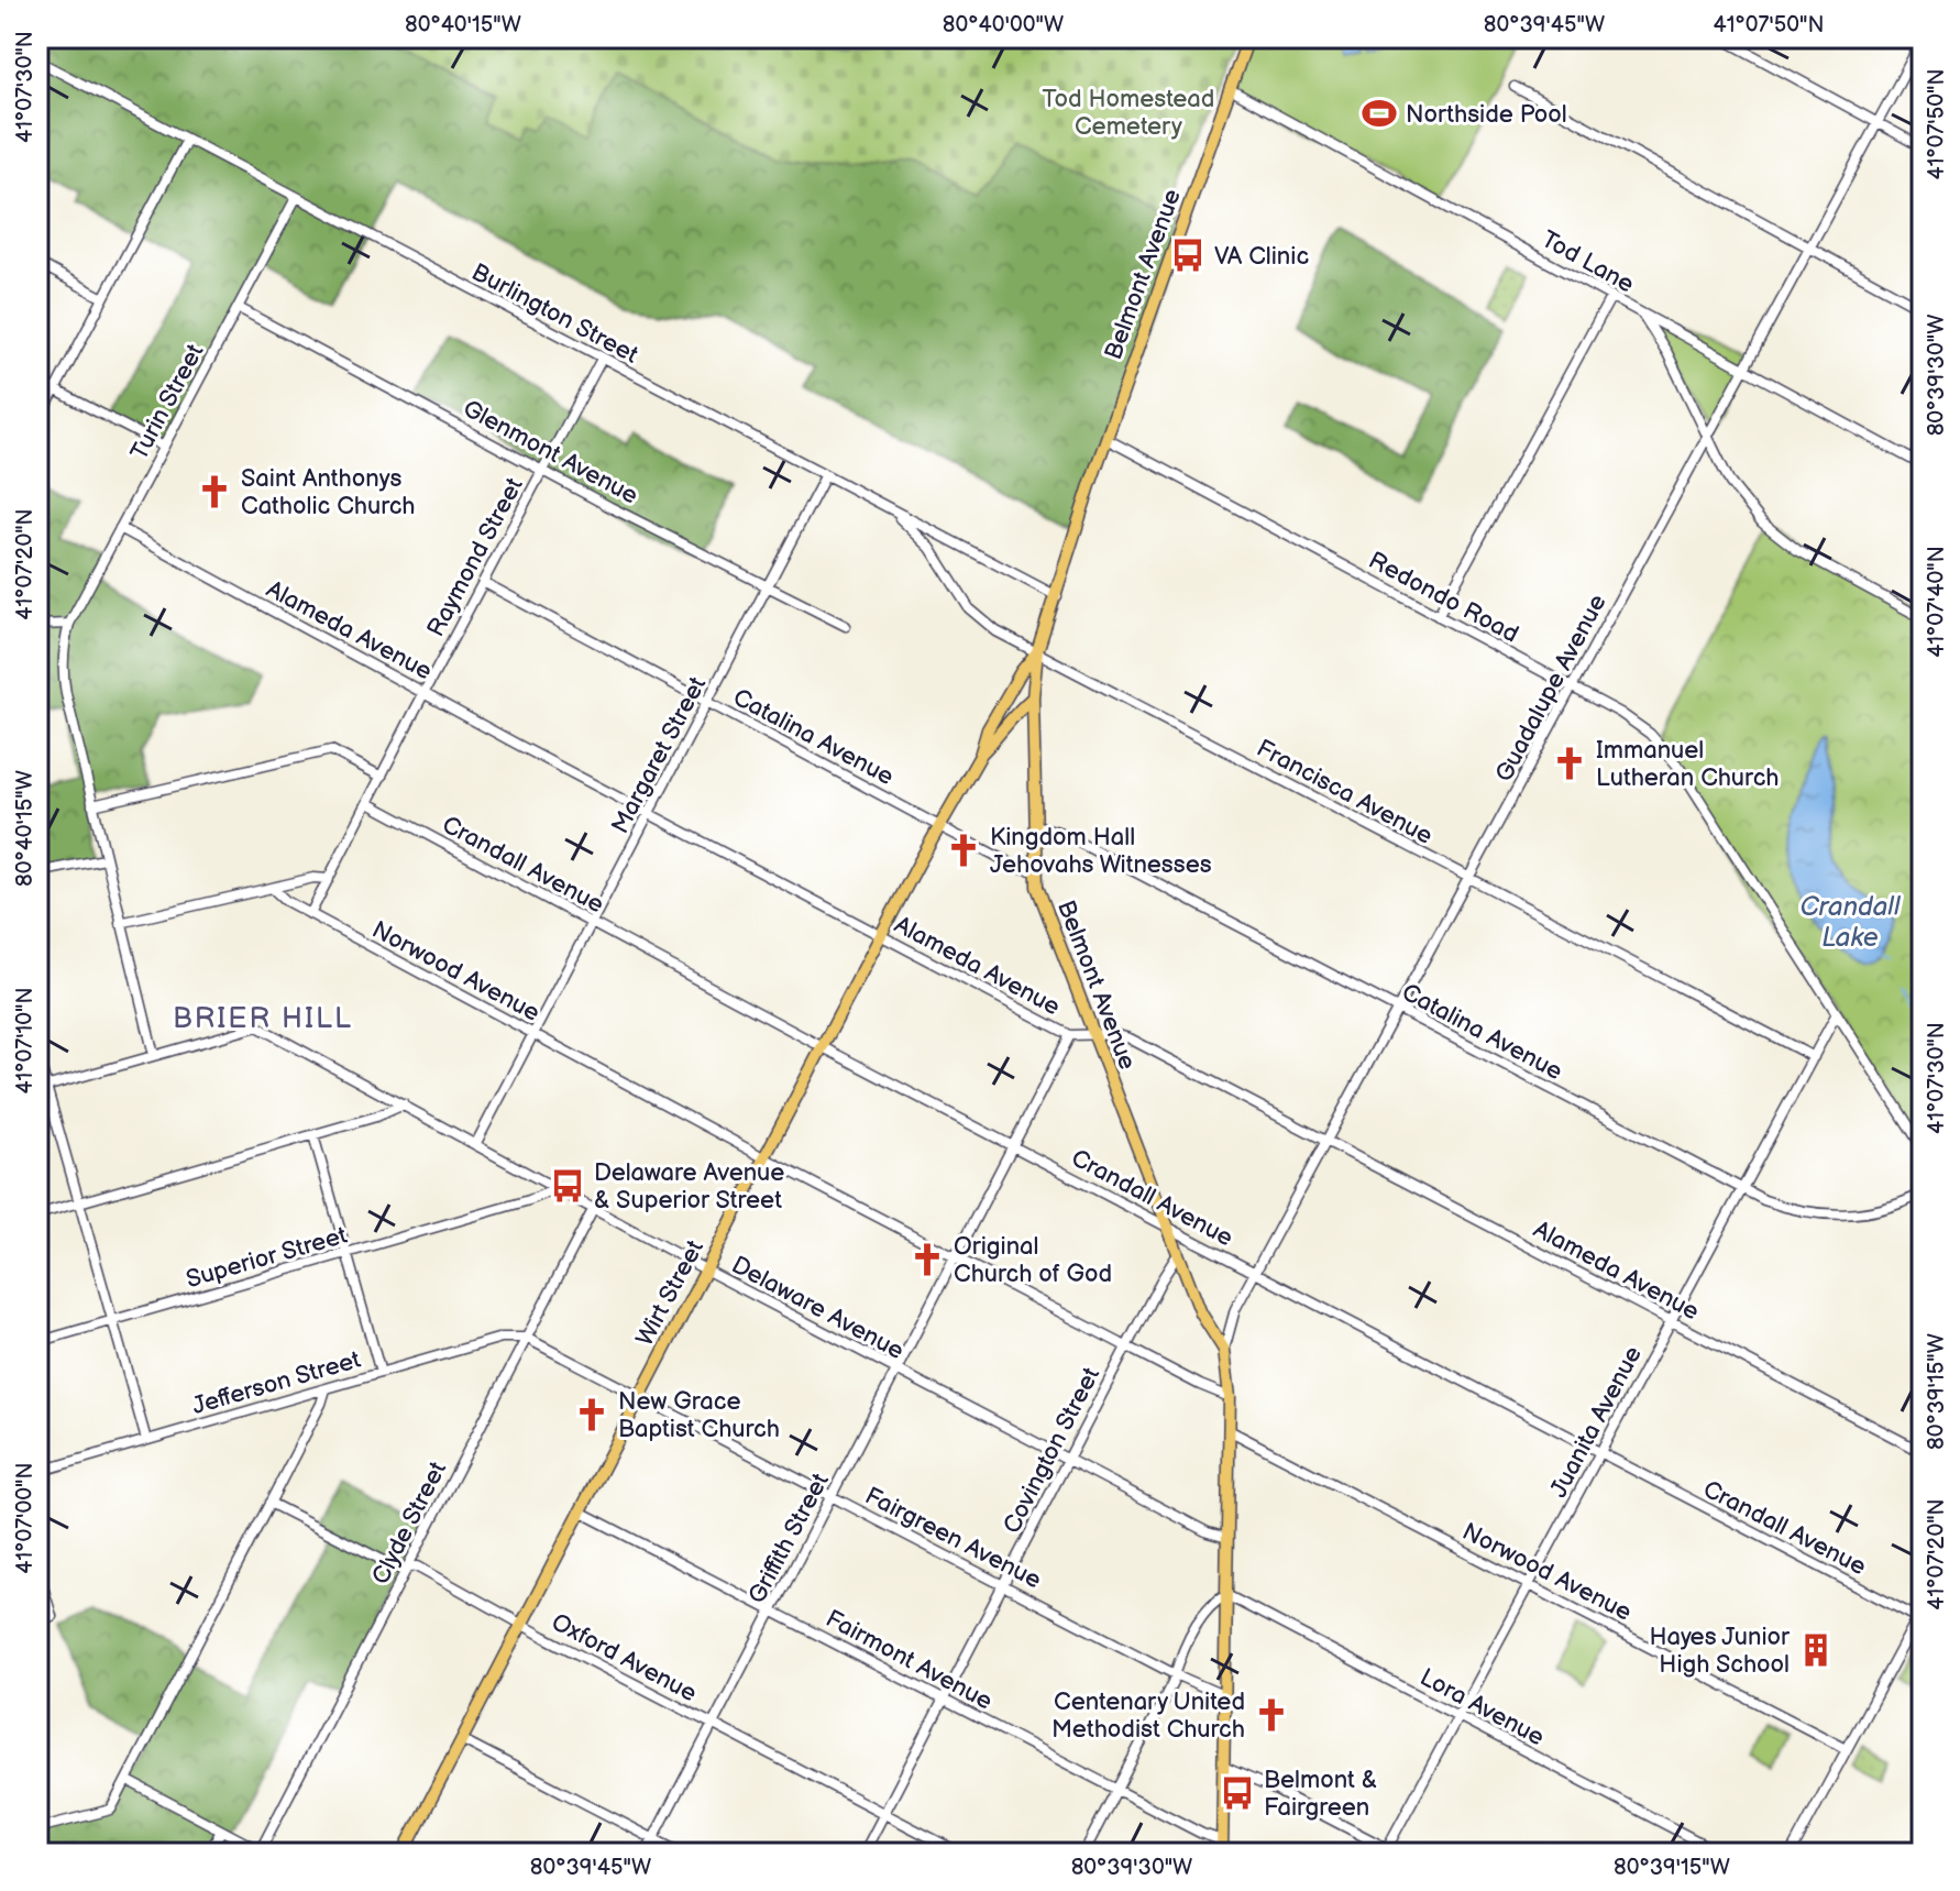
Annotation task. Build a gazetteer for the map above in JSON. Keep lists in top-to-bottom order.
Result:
{
  "streets": {
    "main road": ["Belmont Avenue", "Wirt Street"],
    "street": [
      "Tod Lane",
      "Burlington Street",
      "Turin Street",
      "Glenmont Avenue",
      "Raymond Street",
      "Redondo Road",
      "Alameda Avenue",
      "Guadalupe Avenue",
      "Catalina Avenue",
      "Margaret Street",
      "Francisca Avenue",
      "Crandall Avenue",
      "Norwood Avenue",
      "Superior Street",
      "Delaware Avenue",
      "Jefferson Street",
      "Juanita Avenue",
      "Covington Street",
      "Clyde Street",
      "Fairgreen Avenue",
      "Griffith Street",
      "Oxford Avenue",
      "Fairmont Avenue",
      "Lora Avenue"
    ]
  },
  "crossings": [
    ["Tod Lane", "Belmont Avenue"],
    ["Tod Lane", "Guadalupe Avenue"],
    ["Belmont Avenue", "Burlington Street"],
    ["Belmont Avenue", "Redondo Road"],
    ["Belmont Avenue", "Alameda Avenue"],
    ["Belmont Avenue", "Guadalupe Avenue"],
    ["Belmont Avenue", "Catalina Avenue"],
    ["Belmont Avenue", "Francisca Avenue"],
    ["Belmont Avenue", "Crandall Avenue"],
    ["Belmont Avenue", "Norwood Avenue"],
    ["Belmont Avenue", "Wirt Street"],
    ["Belmont Avenue", "Delaware Avenue"],
    ["Belmont Avenue", "Covington Street"],
    ["Belmont Avenue", "Fairgreen Avenue"],
    ["Belmont Avenue", "Fairmont Avenue"],
    ["Belmont Avenue", "Lora Avenue"],
    ["Burlington Street", "Turin Street"],
    ["Burlington Street", "Raymond Street"],
    ["Burlington Street", "Margaret Street"],
    ["Burlington Street", "Francisca Avenue"],
    ["Turin Street", "Glenmont Avenue"],
    ["Turin Street", "Alameda Avenue"],
    ["Turin Street", "Delaware Avenue"],
    ["Glenmont Avenue", "Raymond Street"],
    ["Glenmont Avenue", "Margaret Street"],
    ["Raymond Street", "Alameda Avenue"],
    ["Raymond Street", "Catalina Avenue"],
    ["Raymond Street", "Crandall Avenue"],
    ["Raymond Street", "Norwood Avenue"],
    ["Redondo Road", "Guadalupe Avenue"],
    ["Redondo Road", "Juanita Avenue"],
    ["Alameda Avenue", "Guadalupe Avenue"],
    ["Alameda Avenue", "Margaret Street"],
    ["Alameda Avenue", "Wirt Street"],
    ["Alameda Avenue", "Juanita Avenue"],
    ["Alameda Avenue", "Griffith Street"],
    ["Guadalupe Avenue", "Catalina Avenue"],
    ["Guadalupe Avenue", "Francisca Avenue"],
    ["Guadalupe Avenue", "Crandall Avenue"],
    ["Catalina Avenue", "Margaret Street"],
    ["Catalina Avenue", "Wirt Street"],
    ["Catalina Avenue", "Juanita Avenue"],
    ["Margaret Street", "Crandall Avenue"],
    ["Margaret Street", "Norwood Avenue"],
    ["Margaret Street", "Delaware Avenue"],
    ["Francisca Avenue", "Wirt Street"],
    ["Francisca Avenue", "Juanita Avenue"],
    ["Crandall Avenue", "Wirt Street"],
    ["Crandall Avenue", "Juanita Avenue"],
    ["Crandall Avenue", "Griffith Street"],
    ["Norwood Avenue", "Wirt Street"],
    ["Norwood Avenue", "Juanita Avenue"],
    ["Norwood Avenue", "Covington Street"],
    ["Norwood Avenue", "Griffith Street"],
    ["Superior Street", "Delaware Avenue"],
    ["Wirt Street", "Delaware Avenue"],
    ["Wirt Street", "Fairgreen Avenue"],
    ["Wirt Street", "Oxford Avenue"],
    ["Wirt Street", "Fairmont Avenue"],
    ["Delaware Avenue", "Covington Street"],
    ["Delaware Avenue", "Clyde Street"],
    ["Delaware Avenue", "Griffith Street"],
    ["Jefferson Street", "Clyde Street"],
    ["Jefferson Street", "Fairgreen Avenue"],
    ["Juanita Avenue", "Lora Avenue"],
    ["Covington Street", "Fairgreen Avenue"],
    ["Covington Street", "Oxford Avenue"],
    ["Covington Street", "Fairmont Avenue"],
    ["Clyde Street", "Fairgreen Avenue"],
    ["Clyde Street", "Oxford Avenue"],
    ["Fairgreen Avenue", "Griffith Street"],
    ["Griffith Street", "Oxford Avenue"],
    ["Griffith Street", "Fairmont Avenue"]
  ],
  "districts": ["BRIER HILL"],
  "water": ["Crandall Lake"],
  "parks": ["Tod Homestead Cemetery"],
  "places": {
    "sports": ["Northside Pool"],
    "bus stop": ["VA Clinic", "Delaware Avenue & Superior Street", "Belmont & Fairgreen"],
    "church": [
      "Saint Anthonys Catholic Church",
      "Immanuel Lutheran Church",
      "Kingdom Hall Jehovahs Witnesses",
      "Original Church of God",
      "New Grace Baptist Church",
      "Centenary United Methodist Church"
    ],
    "building": ["Hayes Junior High School"]
  },
  "coordinates": [
    "80°40'15\"W",
    "80°40'00\"W",
    "80°39'45\"W",
    "41°07'50\"N",
    "41°07'30\"N",
    "80°39'30\"W",
    "41°07'20\"N",
    "41°07'40\"N",
    "41°07'10\"N",
    "80°39'15\"W",
    "41°07'00\"N"
  ]
}
